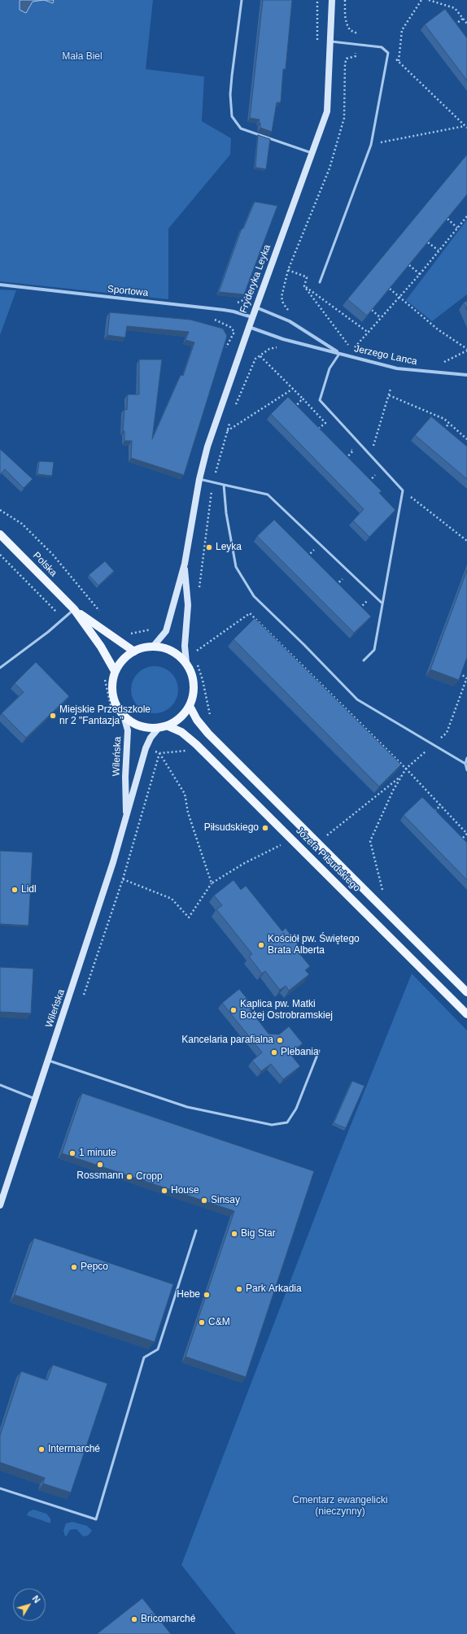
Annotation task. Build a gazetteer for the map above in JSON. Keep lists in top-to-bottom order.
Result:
{
  "streets": {
    "main road": ["Polska", "Józefa Piłsudskiego"],
    "street": [
      "Fryderyka Leyka",
      "Sportowa",
      "Jerzego Lanca",
      "Wileńska"
    ]
  },
  "crossings": [
    ["Fryderyka Leyka", "Sportowa"],
    ["Fryderyka Leyka", "Jerzego Lanca"],
    ["Fryderyka Leyka", "Polska"],
    ["Fryderyka Leyka", "Wileńska"],
    ["Fryderyka Leyka", "Józefa Piłsudskiego"],
    ["Polska", "Wileńska"],
    ["Polska", "Józefa Piłsudskiego"],
    ["Wileńska", "Józefa Piłsudskiego"]
  ],
  "parks": ["Mała Biel", "Cmentarz ewangelicki (nieczynny)"],
  "places": [
    "Leyka",
    "Miejskie Przedszkole nr 2 \"Fantazja\"",
    "Piłsudskiego",
    "Lidl",
    "Kościół pw. Świętego Brata Alberta",
    "Kaplica pw. Matki Bożej Ostrobramskiej",
    "Kancelaria parafialna",
    "Plebania",
    "1 minute",
    "Rossmann",
    "Cropp",
    "House",
    "Sinsay",
    "Big Star",
    "Pepco",
    "Park Arkadia",
    "Hebe",
    "C&M",
    "Intermarché",
    "Bricomarché"
  ],
  "north": "top right"
}
